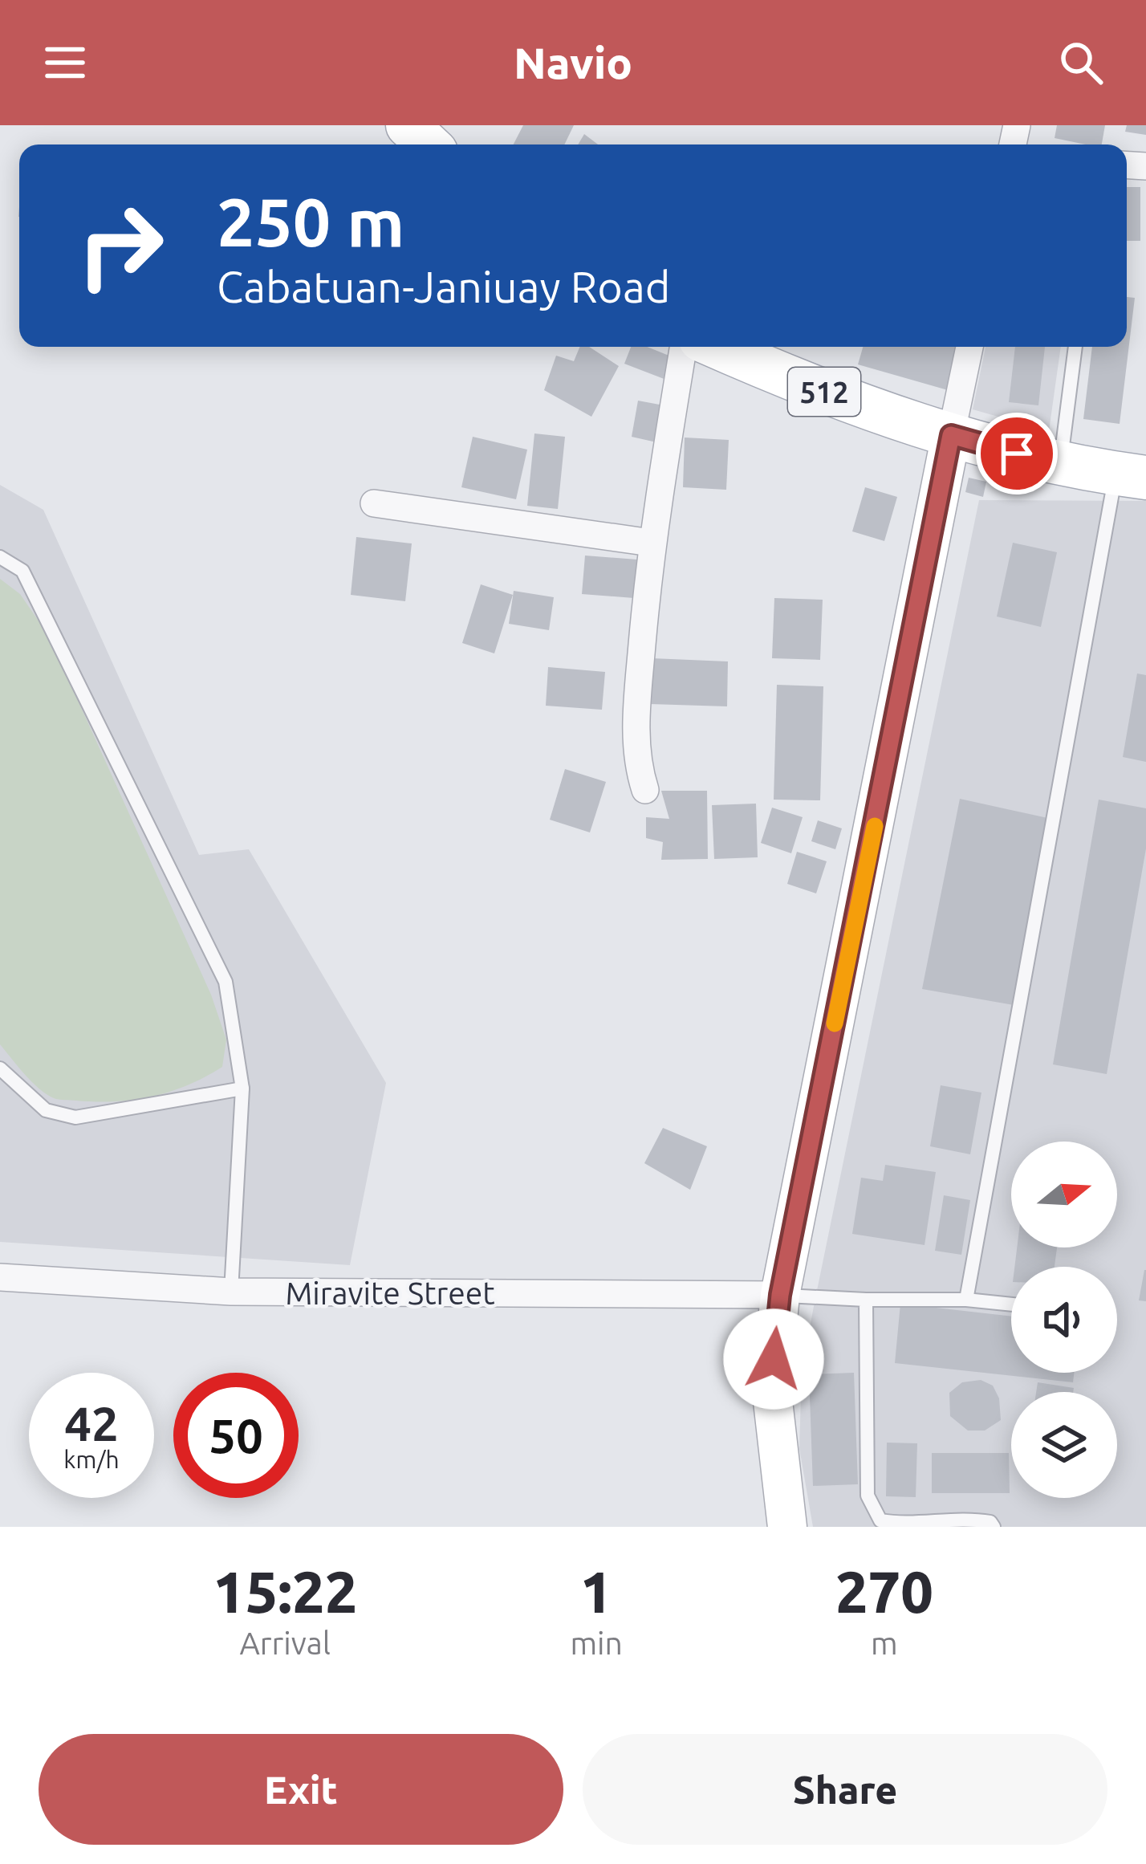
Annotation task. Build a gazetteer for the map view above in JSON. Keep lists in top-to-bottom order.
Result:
{
  "streets": {
    "main road": ["512"],
    "street": ["Miravite Street"]
  },
  "north": "right",
  "page": {
    "header": "Navio",
    "turn": ["250 m", "Cabatuan-Janiuay Road"],
    "speed": "42 km/h",
    "limit": "50",
    "eta": [
      "15:22",
      "Arrival",
      "1",
      "min",
      "270",
      "m"
    ],
    "buttons": ["Exit", "Share"]
  }
}
